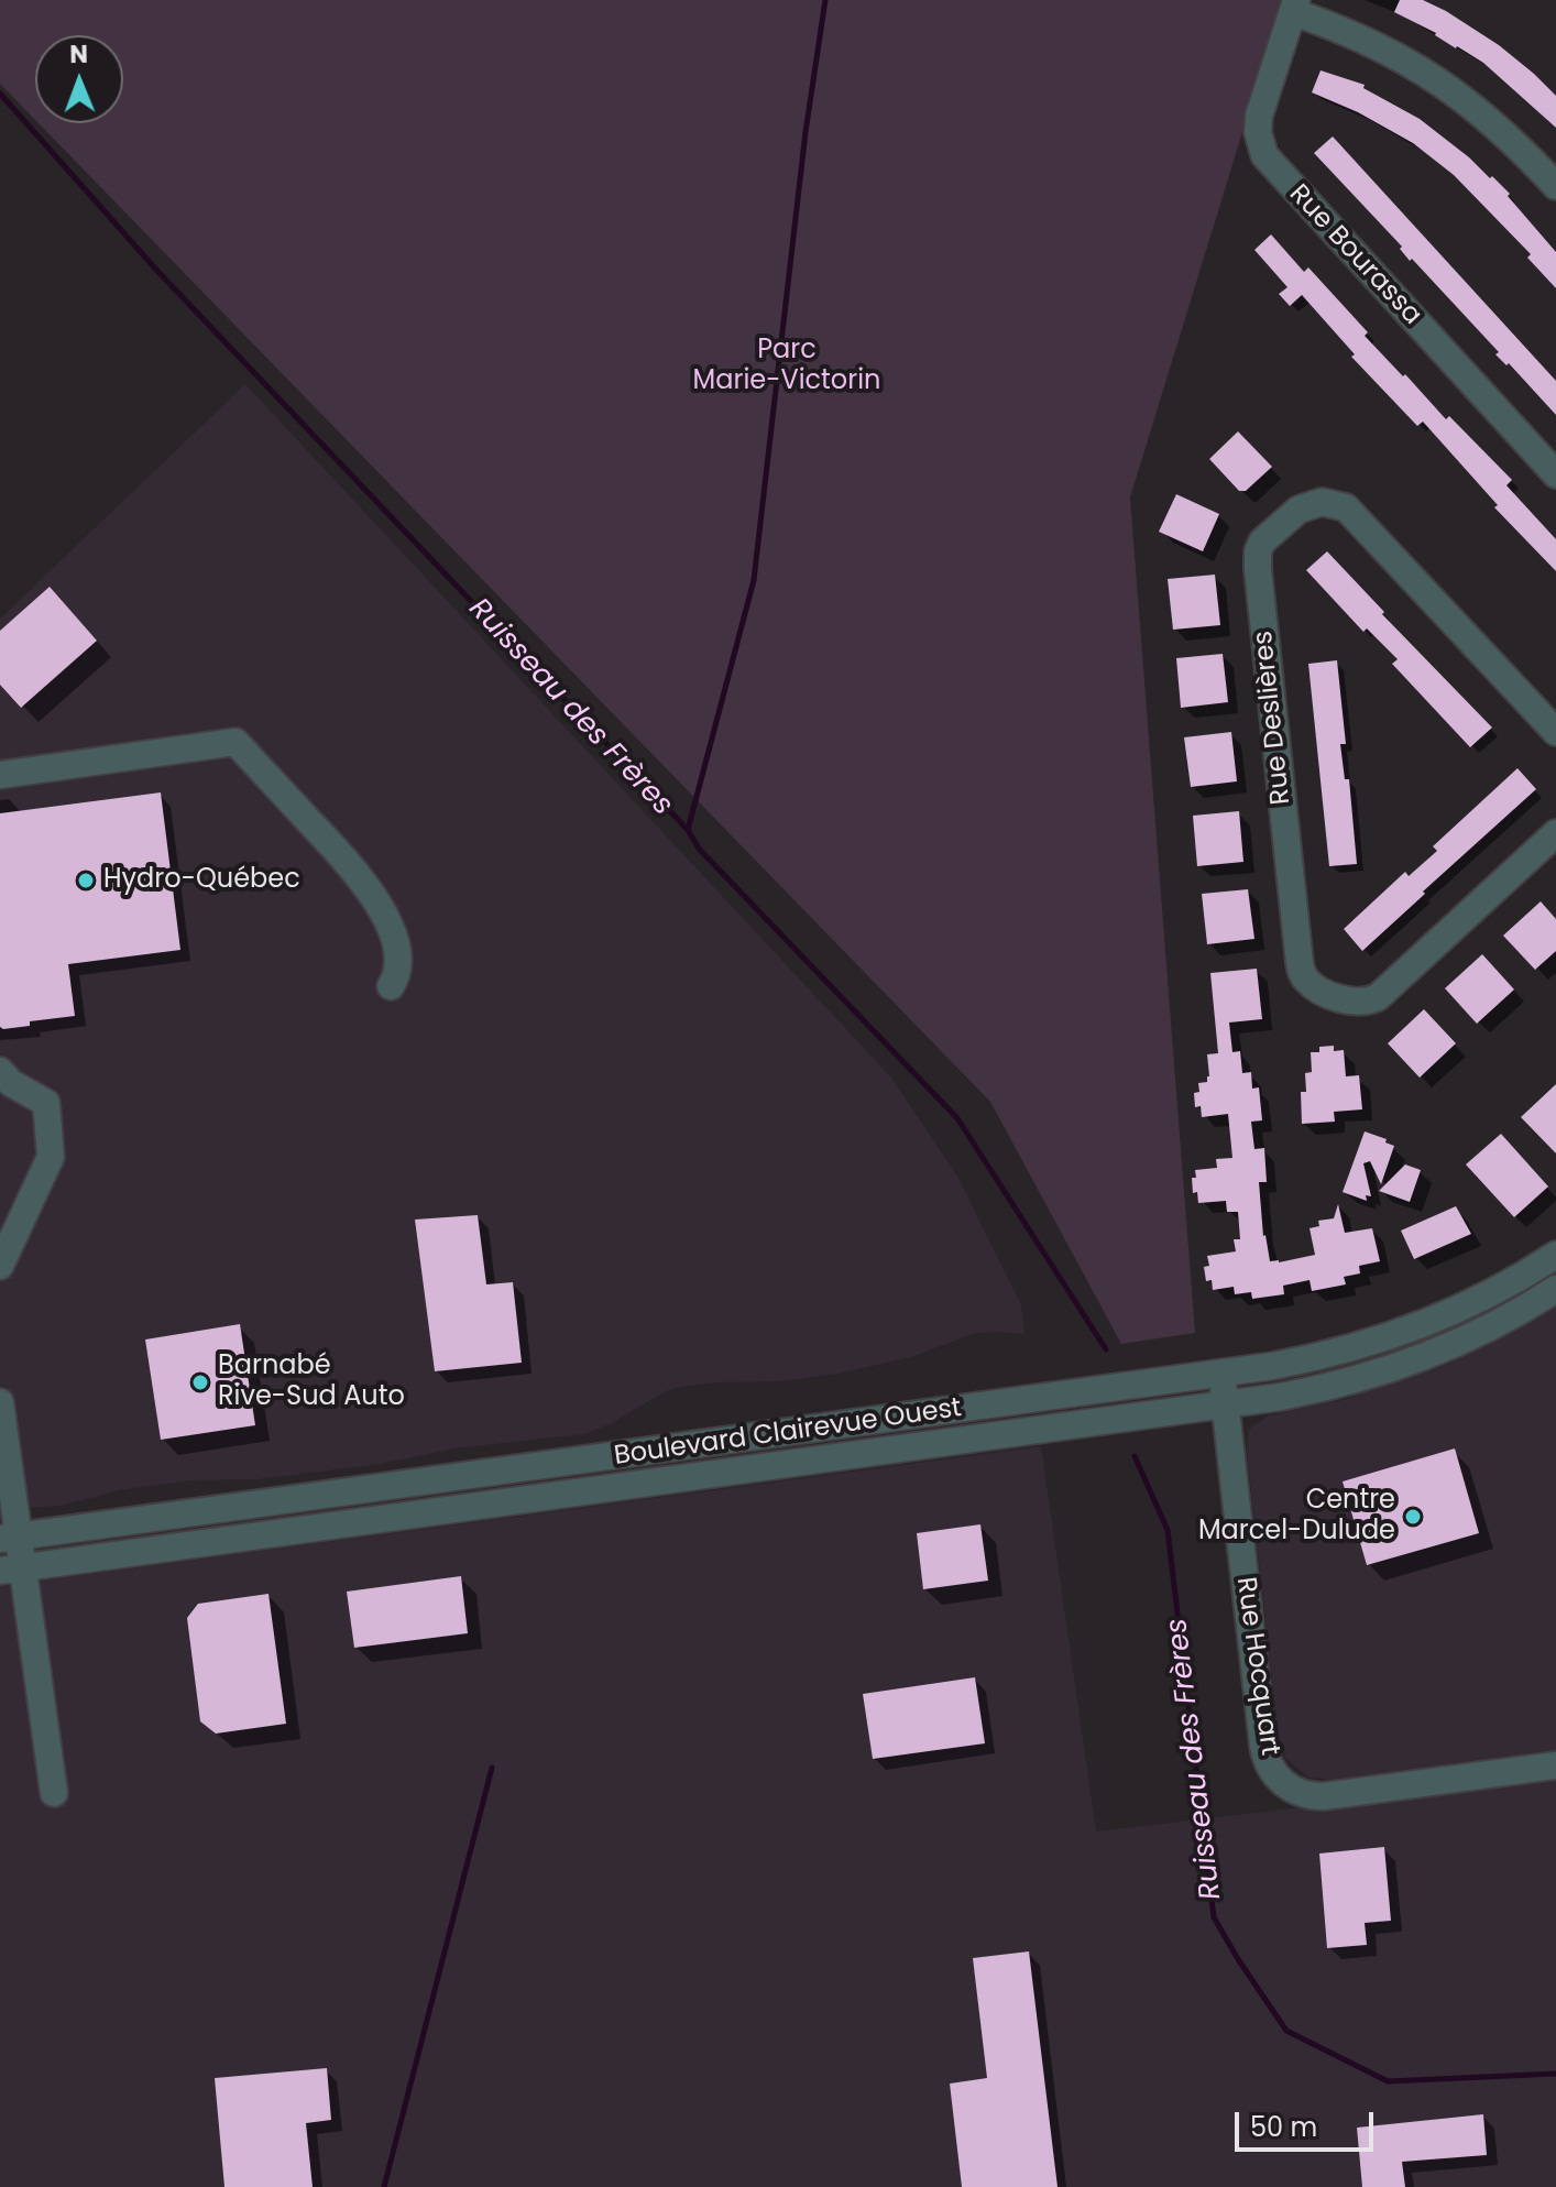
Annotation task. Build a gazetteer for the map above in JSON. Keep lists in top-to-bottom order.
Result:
{
  "streets": {
    "street": [
      "Rue Bourassa",
      "Rue Deslières",
      "Boulevard Clairevue Ouest",
      "Rue Hocquart"
    ]
  },
  "crossings": [
    ["Boulevard Clairevue Ouest", "Rue Hocquart"]
  ],
  "water": ["Ruisseau des Frères"],
  "parks": ["Parc Marie-Victorin"],
  "places": ["Hydro-Québec", "Barnabé Rive-Sud Auto", "Centre Marcel-Dulude"],
  "scale_bar": "50 m",
  "north": "top"
}
